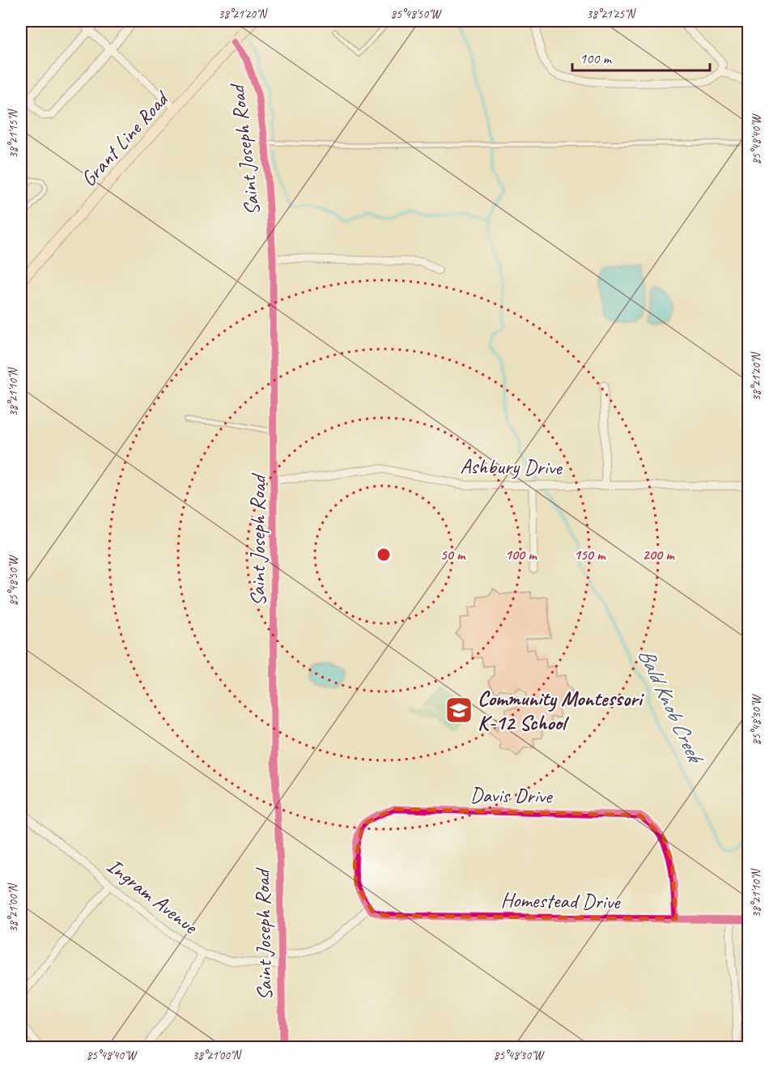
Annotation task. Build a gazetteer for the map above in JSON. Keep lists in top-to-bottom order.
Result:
{
  "streets": {
    "main road": ["Grant Line Road"],
    "street": [
      "Saint Joseph Road",
      "Ashbury Drive",
      "Davis Drive",
      "Ingram Avenue",
      "Homestead Drive"
    ]
  },
  "crossings": [
    ["Grant Line Road", "Saint Joseph Road"],
    ["Saint Joseph Road", "Ashbury Drive"],
    ["Saint Joseph Road", "Ingram Avenue"],
    ["Davis Drive", "Homestead Drive"]
  ],
  "water": ["Bald Knob Creek"],
  "places": {
    "school or university": ["Community Montessori K-12 School"]
  },
  "scale_bar": "100 m",
  "coordinates": [
    "38°21'20\"N",
    "85°48'50\"W",
    "38°21'25\"N",
    "38°21'15\"N",
    "85°48'40\"W",
    "38°21'10\"N",
    "85°48'30\"W",
    "38°21'00\"N"
  ],
  "rings": [
    "50 m",
    "100 m",
    "150 m",
    "200 m"
  ]
}
